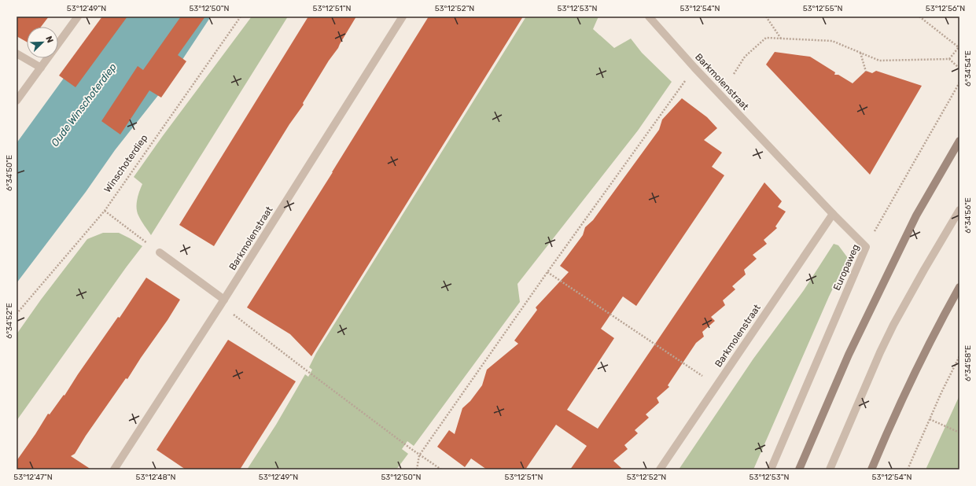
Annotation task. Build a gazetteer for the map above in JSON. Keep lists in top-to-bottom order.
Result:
{
  "streets": {
    "street": ["Barkmolenstraat", "Europaweg"],
    "path": ["Winschoterdiep"]
  },
  "crossings": [
    ["Barkmolenstraat", "Europaweg"]
  ],
  "water": ["Oude Winschoterdiep"],
  "north": "top right",
  "coordinates": [
    "53°12'49\"N",
    "53°12'50\"N",
    "53°12'51\"N",
    "53°12'52\"N",
    "53°12'53\"N",
    "53°12'54\"N",
    "53°12'55\"N",
    "53°12'56\"N",
    "6°34'54\"E",
    "6°34'50\"E",
    "6°34'56\"E",
    "6°34'52\"E",
    "6°34'58\"E",
    "53°12'47\"N",
    "53°12'48\"N"
  ]
}
